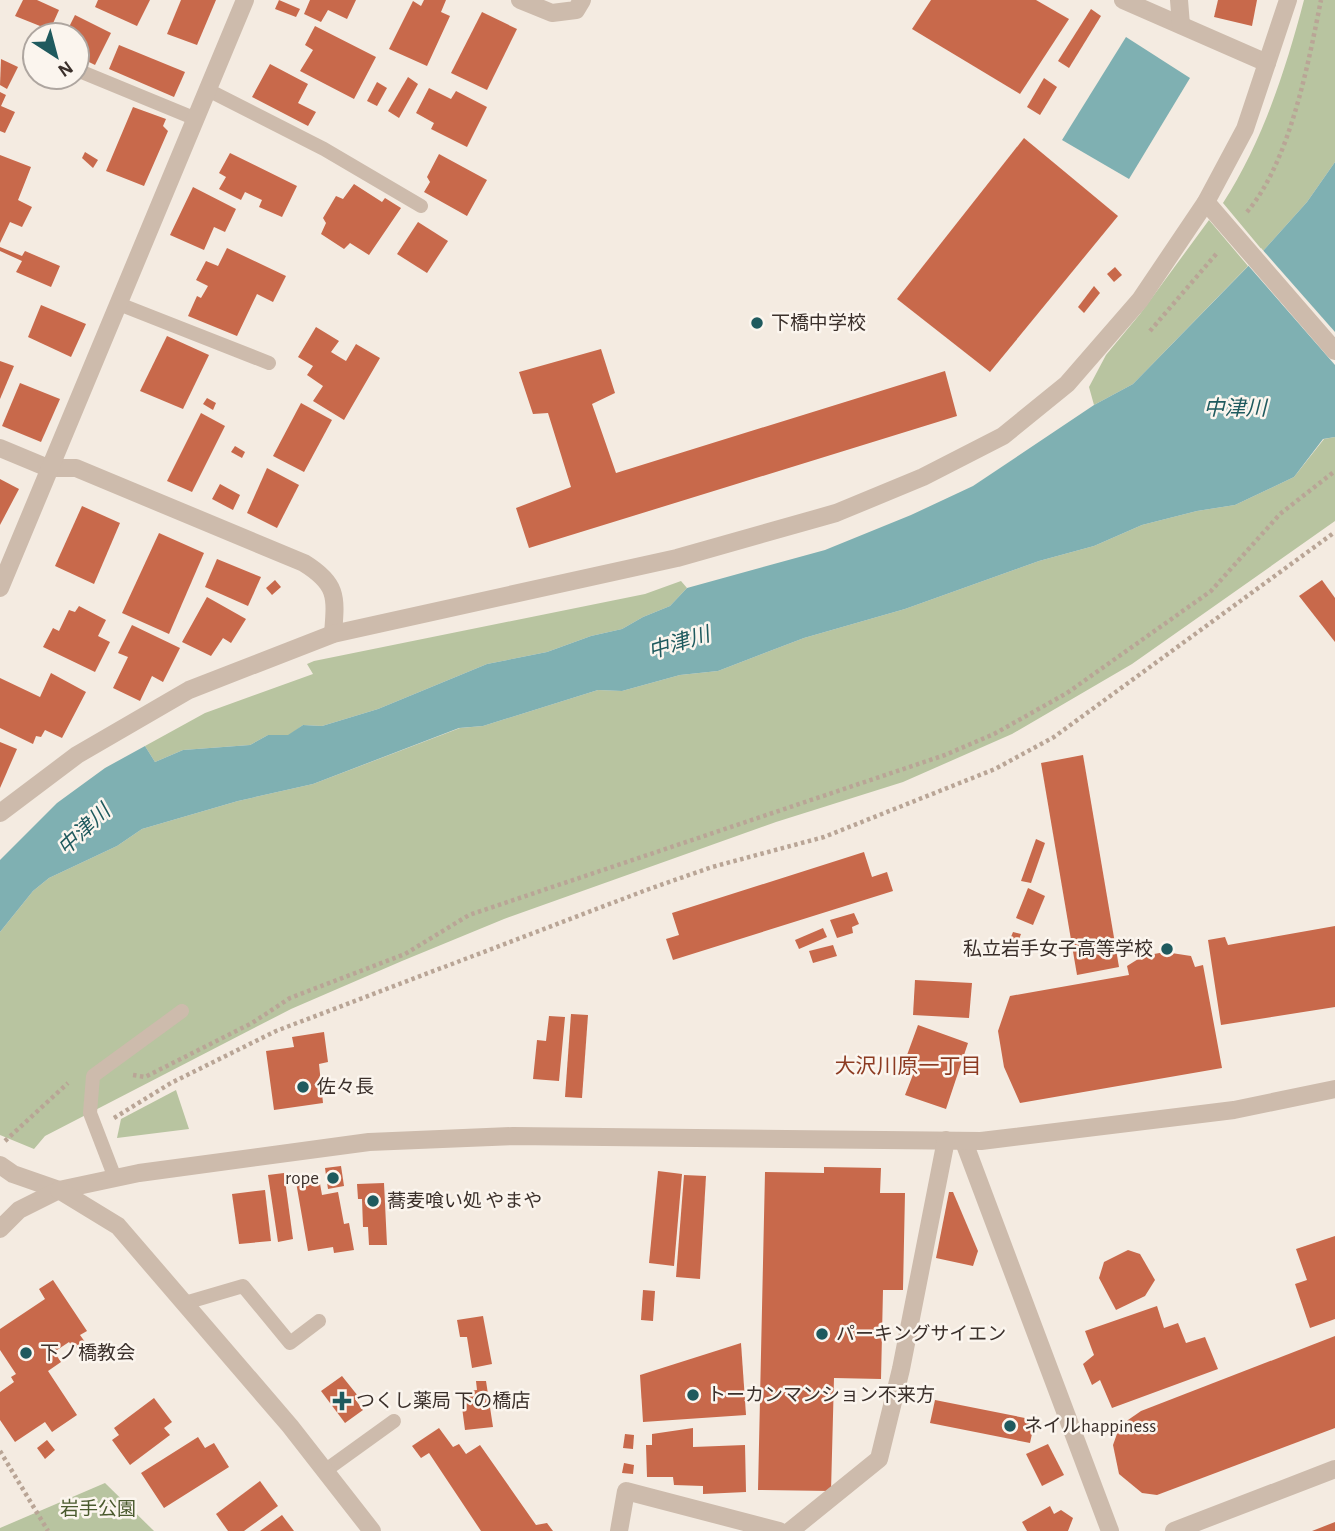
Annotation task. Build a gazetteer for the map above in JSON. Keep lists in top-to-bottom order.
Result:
{
  "districts": ["大沢川原一丁目"],
  "water": ["中津川"],
  "parks": ["岩手公園"],
  "places": {
    "other": [
      "下橋中学校",
      "私立岩手女子高等学校",
      "佐々長",
      "rope",
      "蕎麦喰い処 やまや",
      "パーキングサイエン",
      "下ノ橋教会",
      "トーカンマンション不来方",
      "ネイルhappiness"
    ],
    "health": ["つくし薬局 下の橋店"]
  },
  "north": "bottom right"
}
